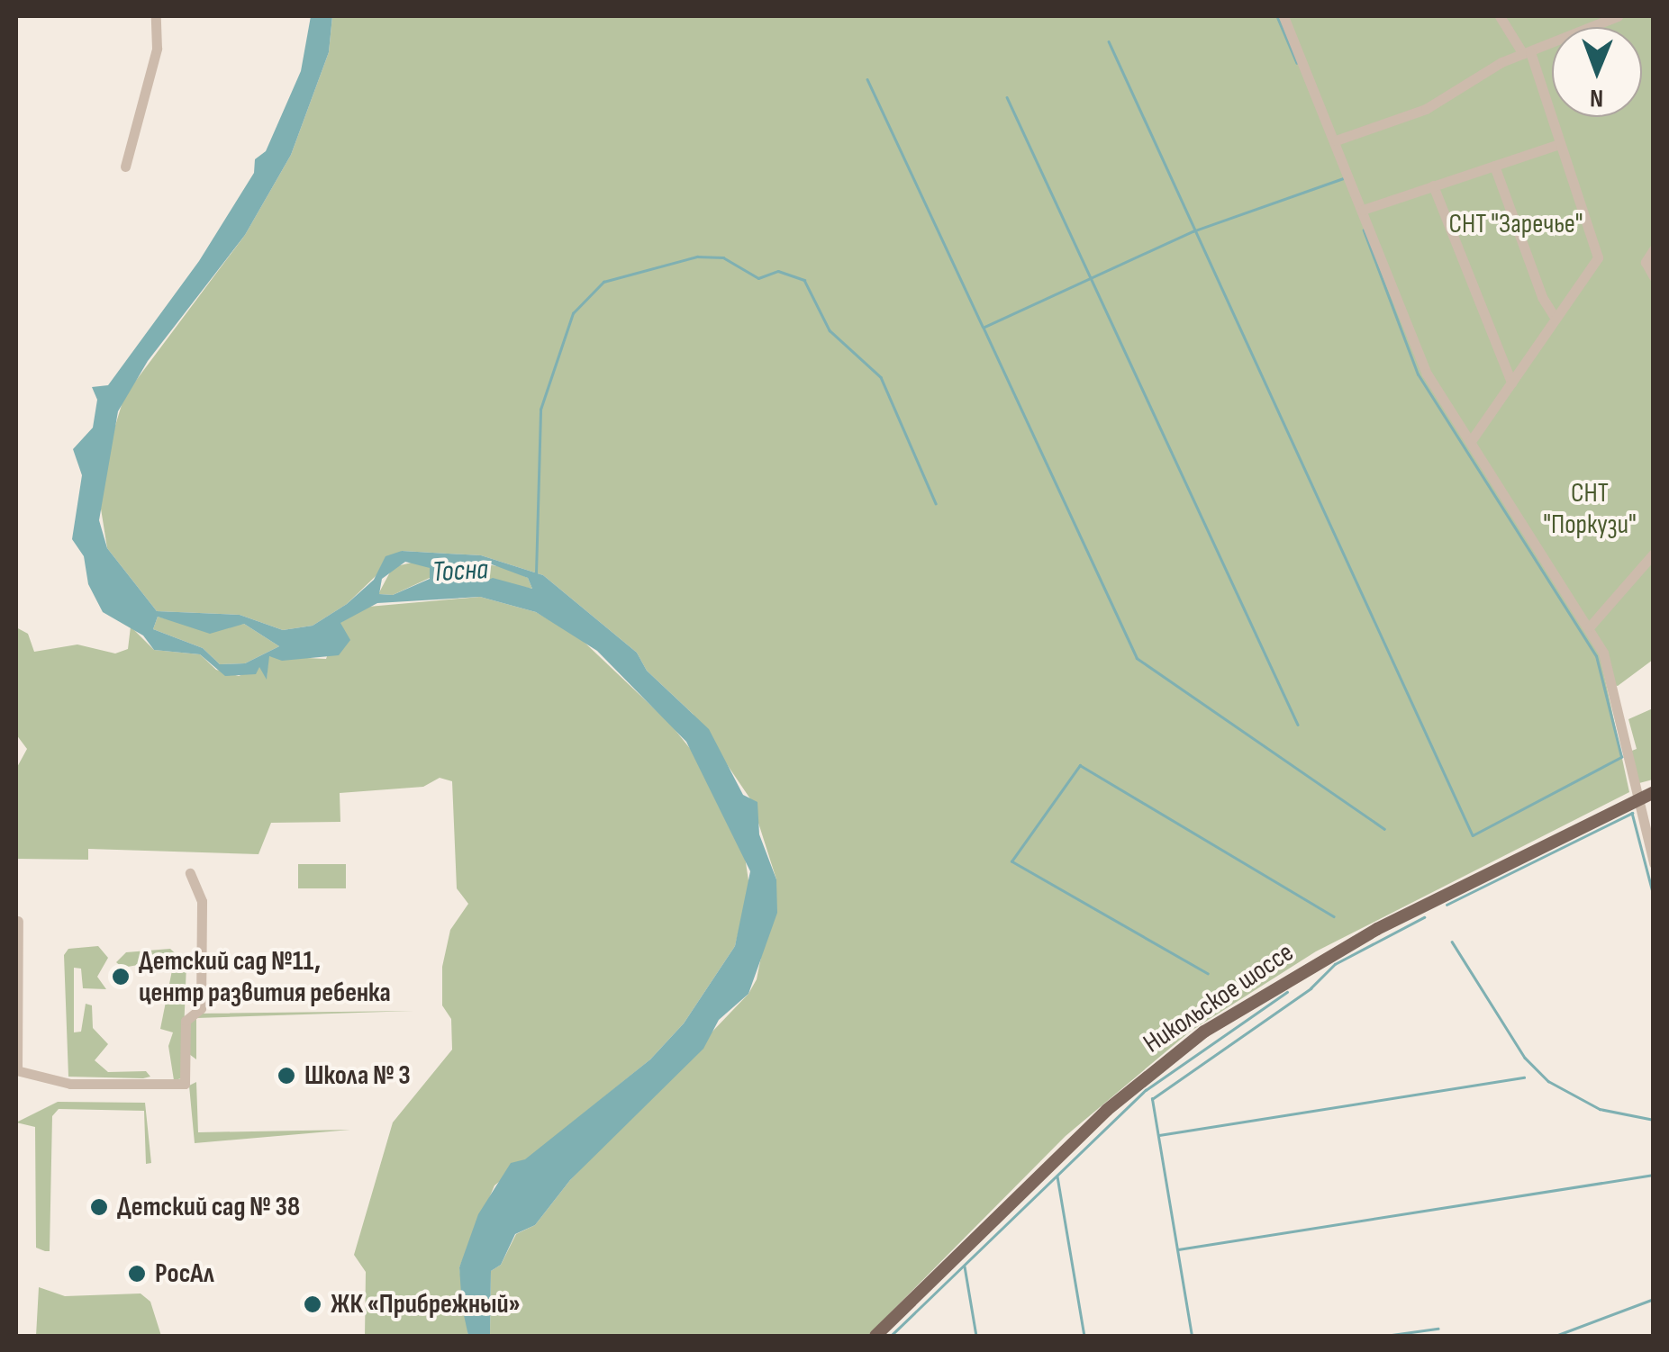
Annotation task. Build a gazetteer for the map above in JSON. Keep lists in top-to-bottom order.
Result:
{
  "streets": {
    "main road": ["Никольское шоссе"]
  },
  "water": ["Тосна"],
  "parks": ["СНТ \"Заречье\"", "СНТ \"Поркузи\""],
  "places": [
    "Детский сад №11, центр развития ребенка",
    "Школа № 3",
    "Детский сад № 38",
    "РосАл",
    "ЖК «Прибрежный»"
  ],
  "north": "bottom"
}
